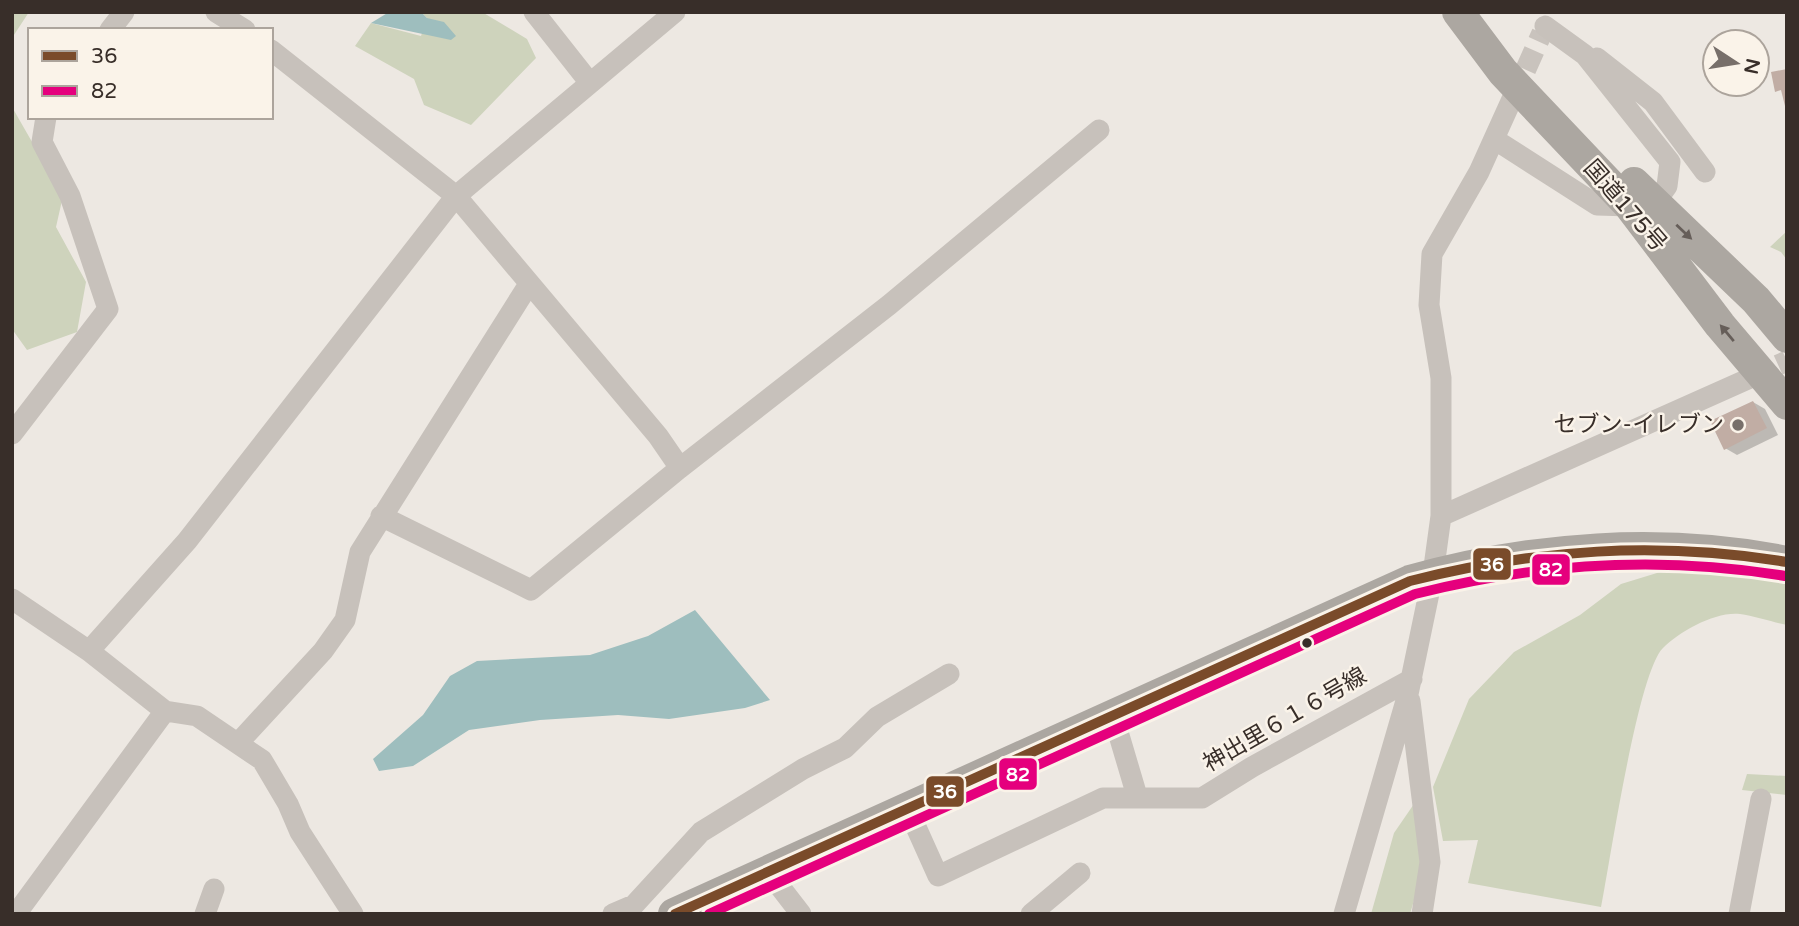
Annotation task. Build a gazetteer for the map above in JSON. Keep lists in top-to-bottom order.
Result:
{
  "streets": {
    "highway": ["国道175号"],
    "street": ["神出里６１６号線"]
  },
  "places": ["セブン-イレブン"],
  "lines": ["transit line 36", "transit line 82"],
  "legend": ["36", "82"],
  "north": "right"
}
